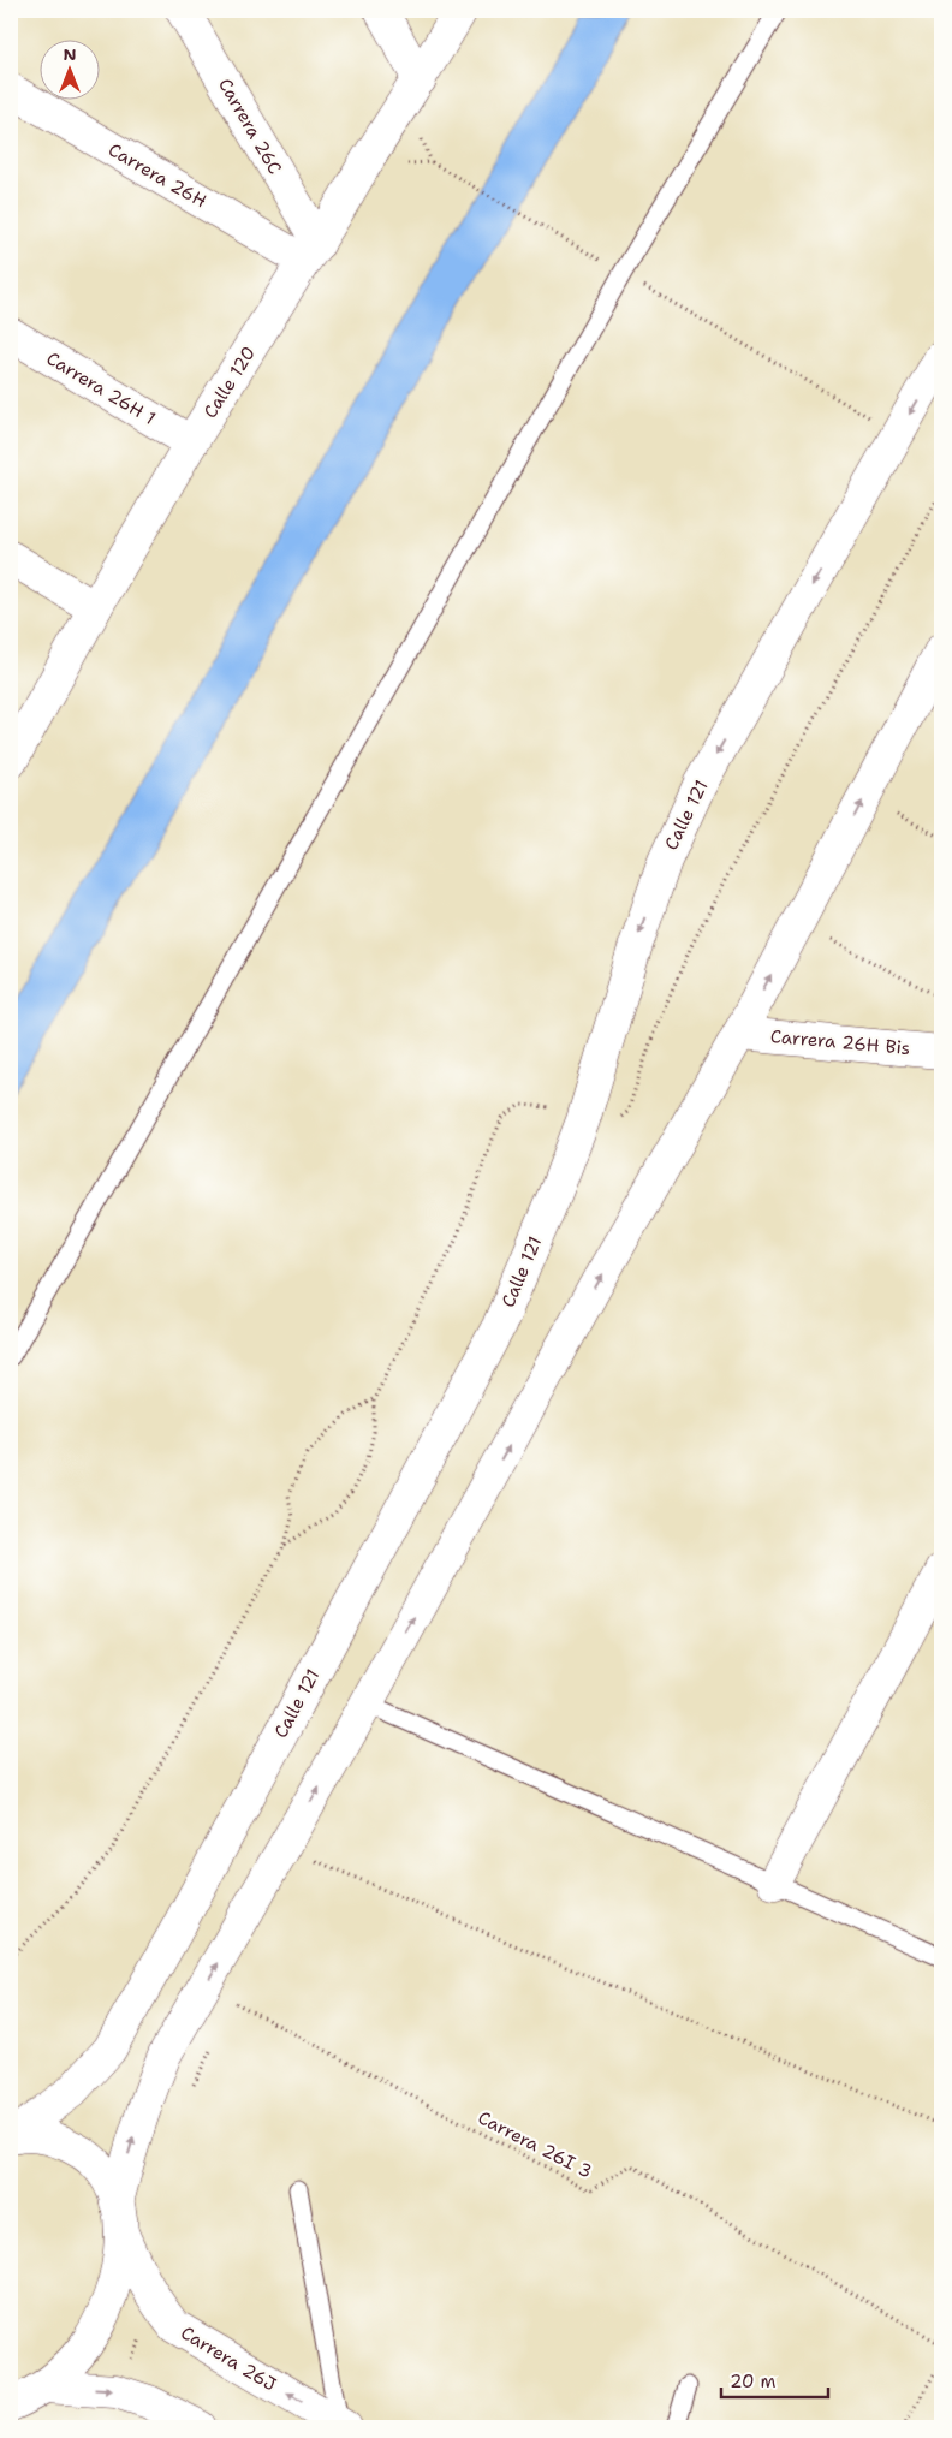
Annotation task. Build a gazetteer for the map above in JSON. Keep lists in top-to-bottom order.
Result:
{
  "streets": {
    "main road": [
      "Carrera 26C",
      "Carrera 26H",
      "Calle 120",
      "Carrera 26H 1",
      "Calle 121",
      "Carrera 26H Bis",
      "Carrera 26J"
    ],
    "path": ["Carrera 26I 3"]
  },
  "crossings": [
    ["Carrera 26C", "Carrera 26H"],
    ["Carrera 26C", "Calle 120"],
    ["Carrera 26H", "Calle 120"],
    ["Calle 120", "Carrera 26H 1"],
    ["Calle 121", "Carrera 26J"]
  ],
  "scale_bar": "20 m",
  "north": "top"
}
